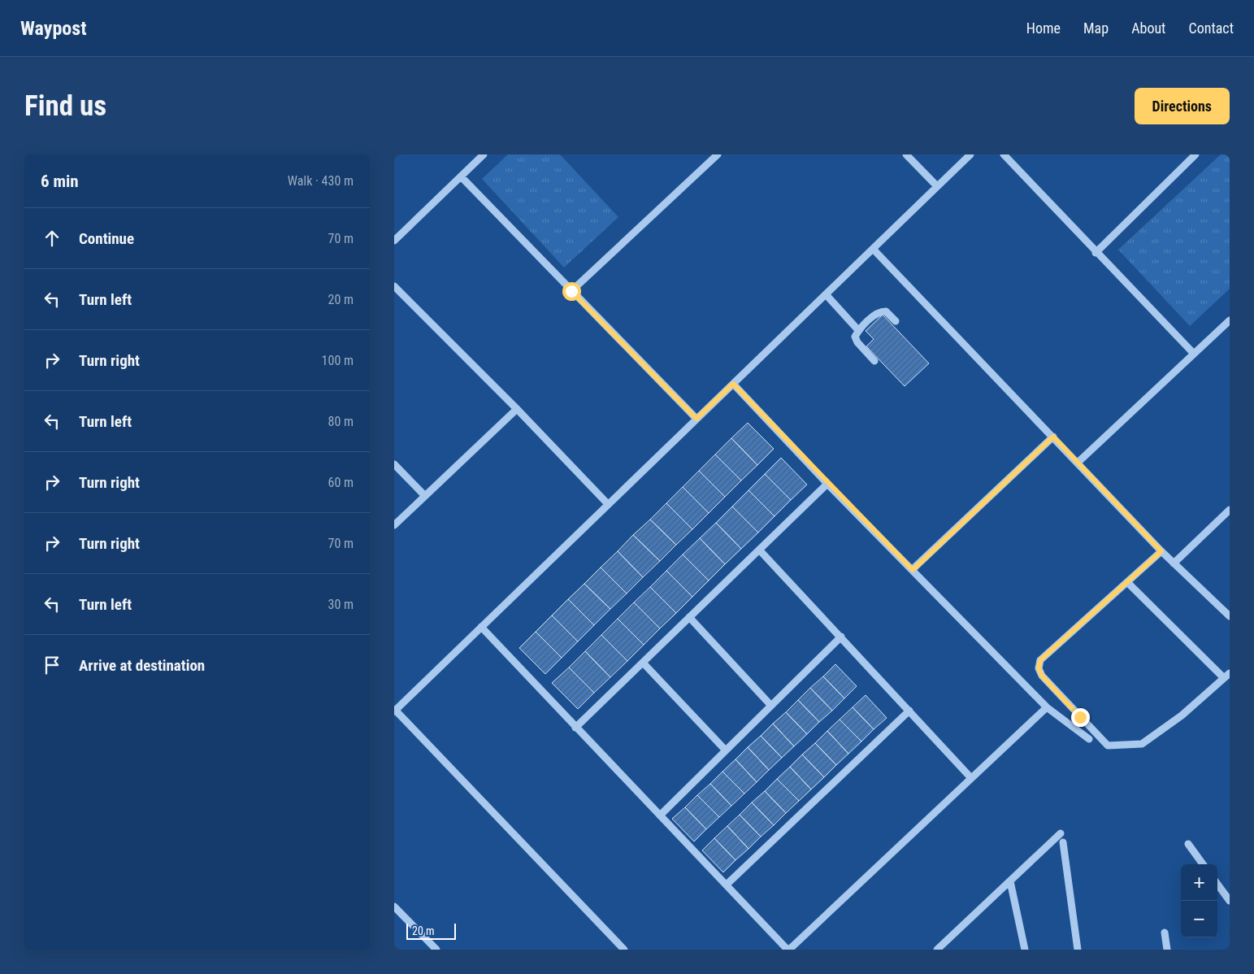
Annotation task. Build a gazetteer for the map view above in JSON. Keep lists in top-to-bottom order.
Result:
{
  "scale_bar": "20 m",
  "page": {
    "header": "Waypost",
    "nav": [
      "Home",
      "Map",
      "About",
      "Contact"
    ],
    "buttons": "Directions",
    "title": "Find us",
    "heading": ["6 min", "Walk · 430 m"],
    "list": [
      ["Continue", "70 m"],
      ["Turn left", "20 m"],
      ["Turn right", "100 m"],
      ["Turn left", "80 m"],
      ["Turn right", "60 m"],
      ["Turn right", "70 m"],
      ["Turn left", "30 m"],
      "Arrive at destination"
    ],
    "map_buttons": ["+", "−"],
    "scale": "20 m"
  }
}
